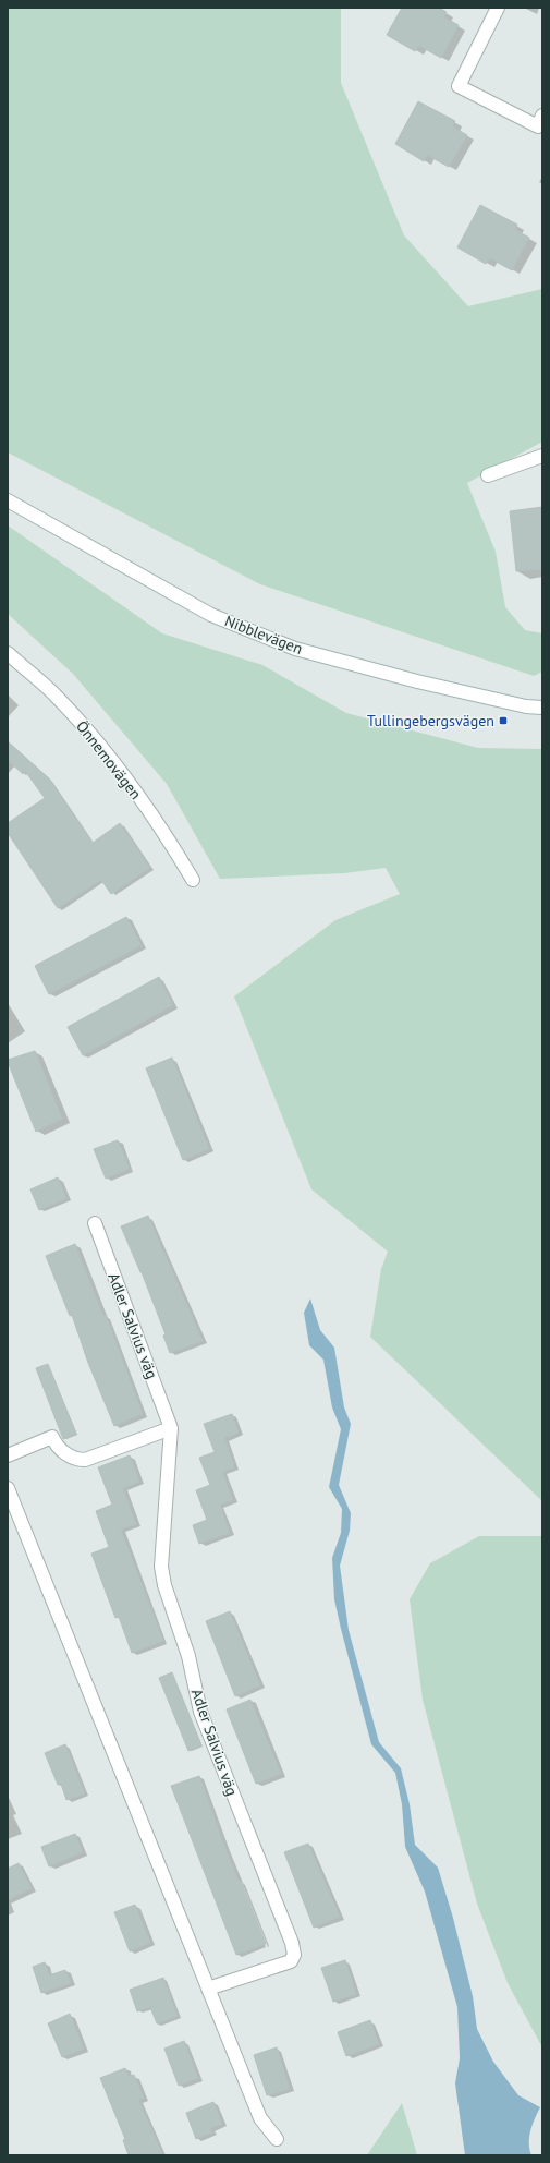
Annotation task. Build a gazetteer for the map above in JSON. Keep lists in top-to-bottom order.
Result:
{
  "streets": {
    "street": ["Nibblevägen", "Önnemovägen", "Adler Salvius väg"]
  },
  "places": {
    "transit": ["Tullingebergsvägen"]
  }
}
